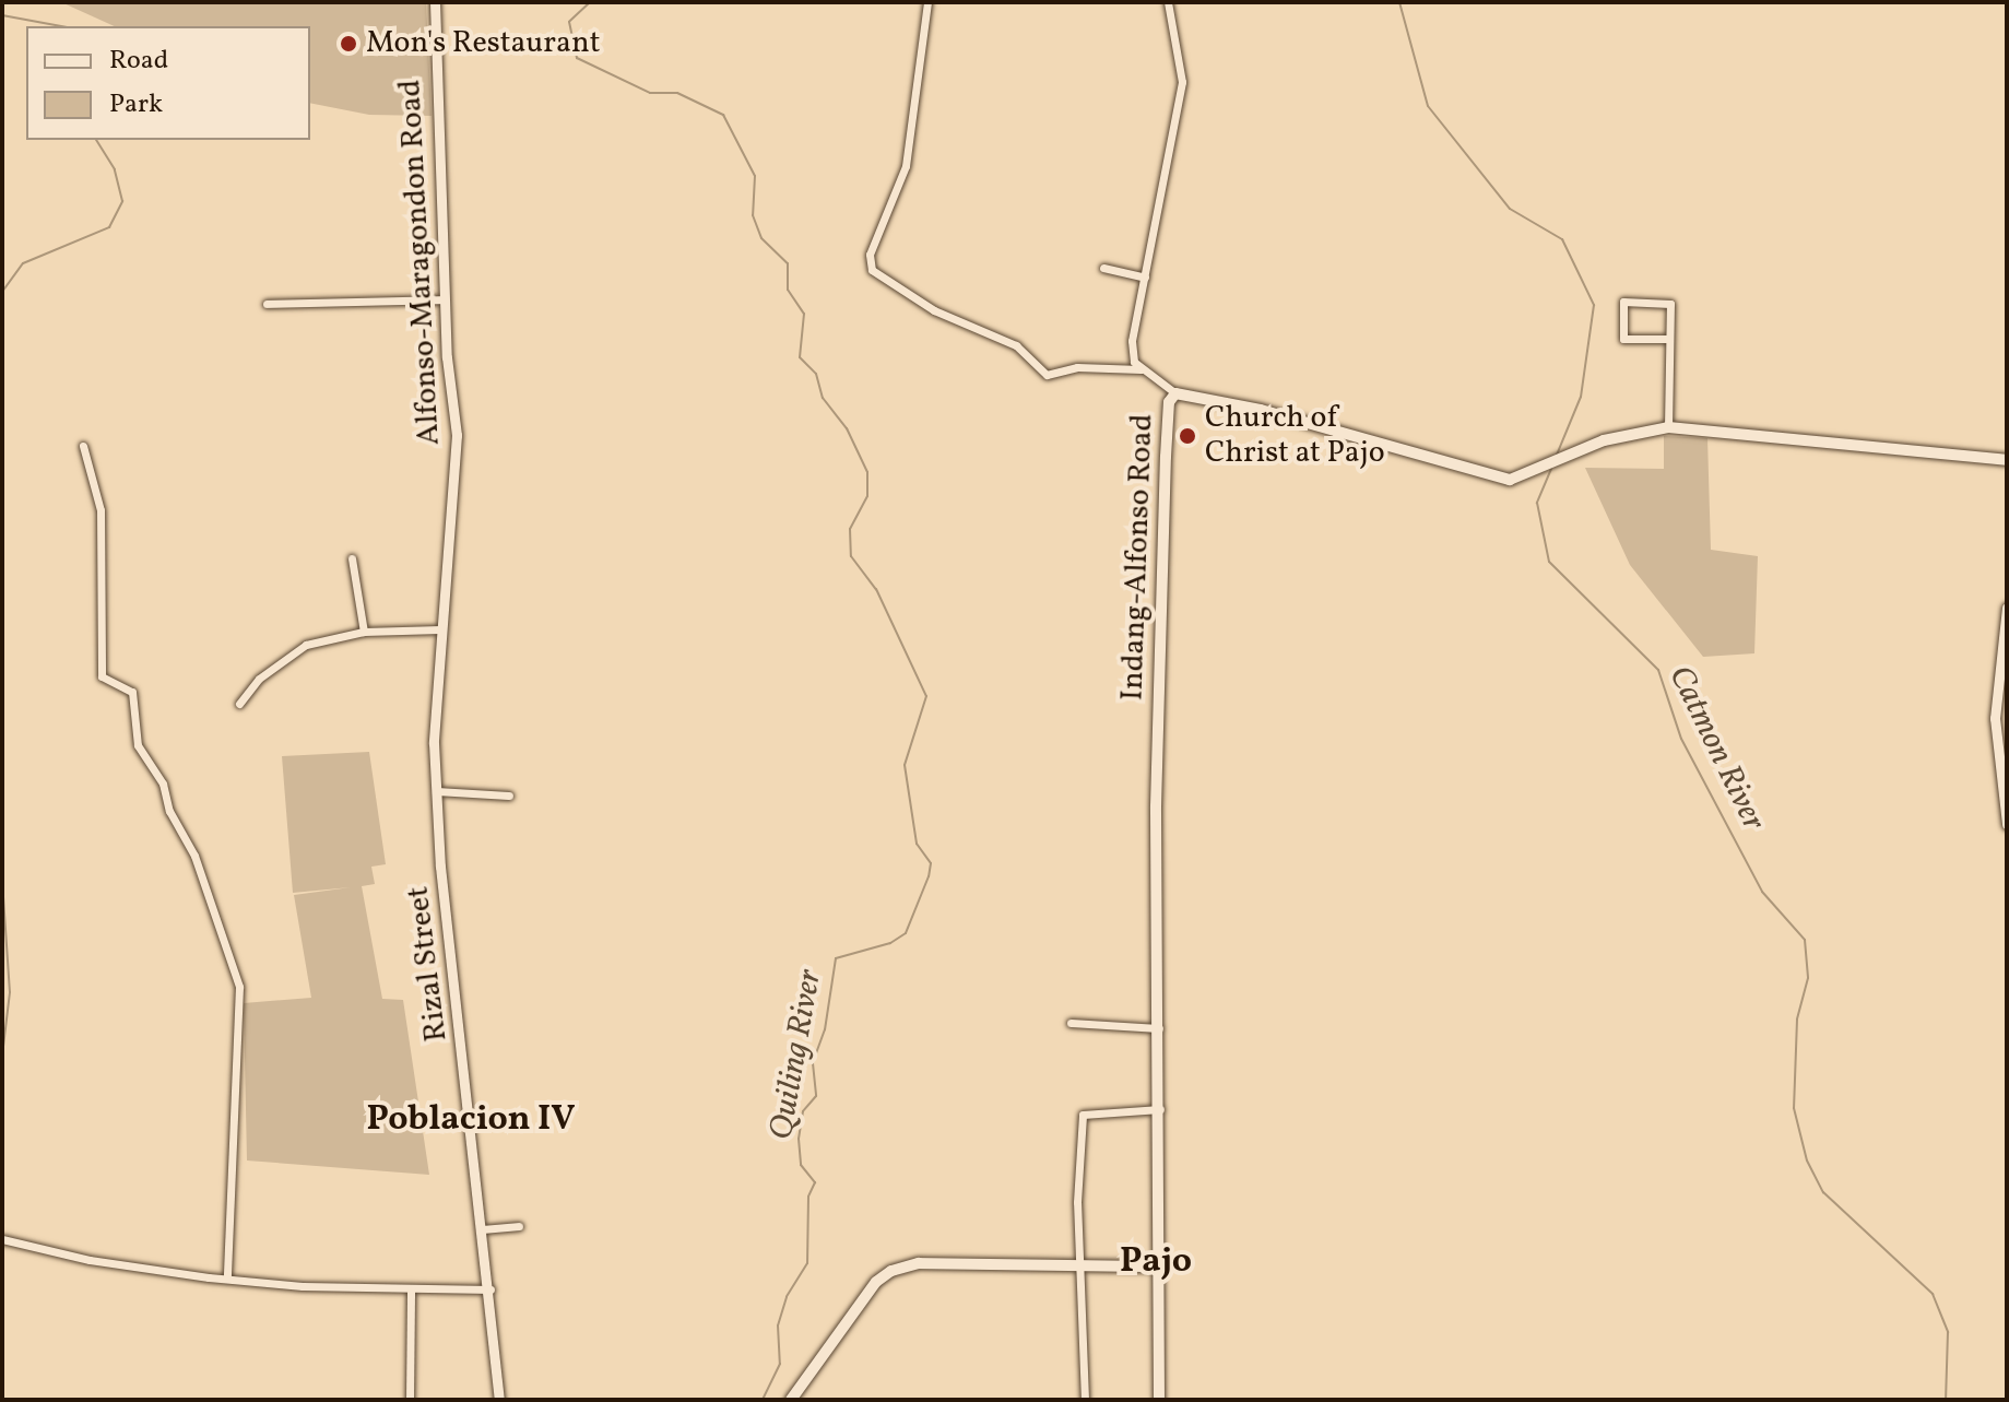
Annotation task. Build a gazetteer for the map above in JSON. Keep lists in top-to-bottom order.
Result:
{
  "streets": {
    "main road": ["Indang-Alfonso Road"],
    "street": ["Alfonso-Maragondon Road", "Rizal Street"]
  },
  "crossings": [
    ["Alfonso-Maragondon Road", "Rizal Street"]
  ],
  "districts": ["Poblacion IV", "Pajo"],
  "water": ["Catmon River", "Quiling River"],
  "places": ["Mon's Restaurant", "Church of Christ at Pajo"],
  "legend": ["Road", "Park"]
}
